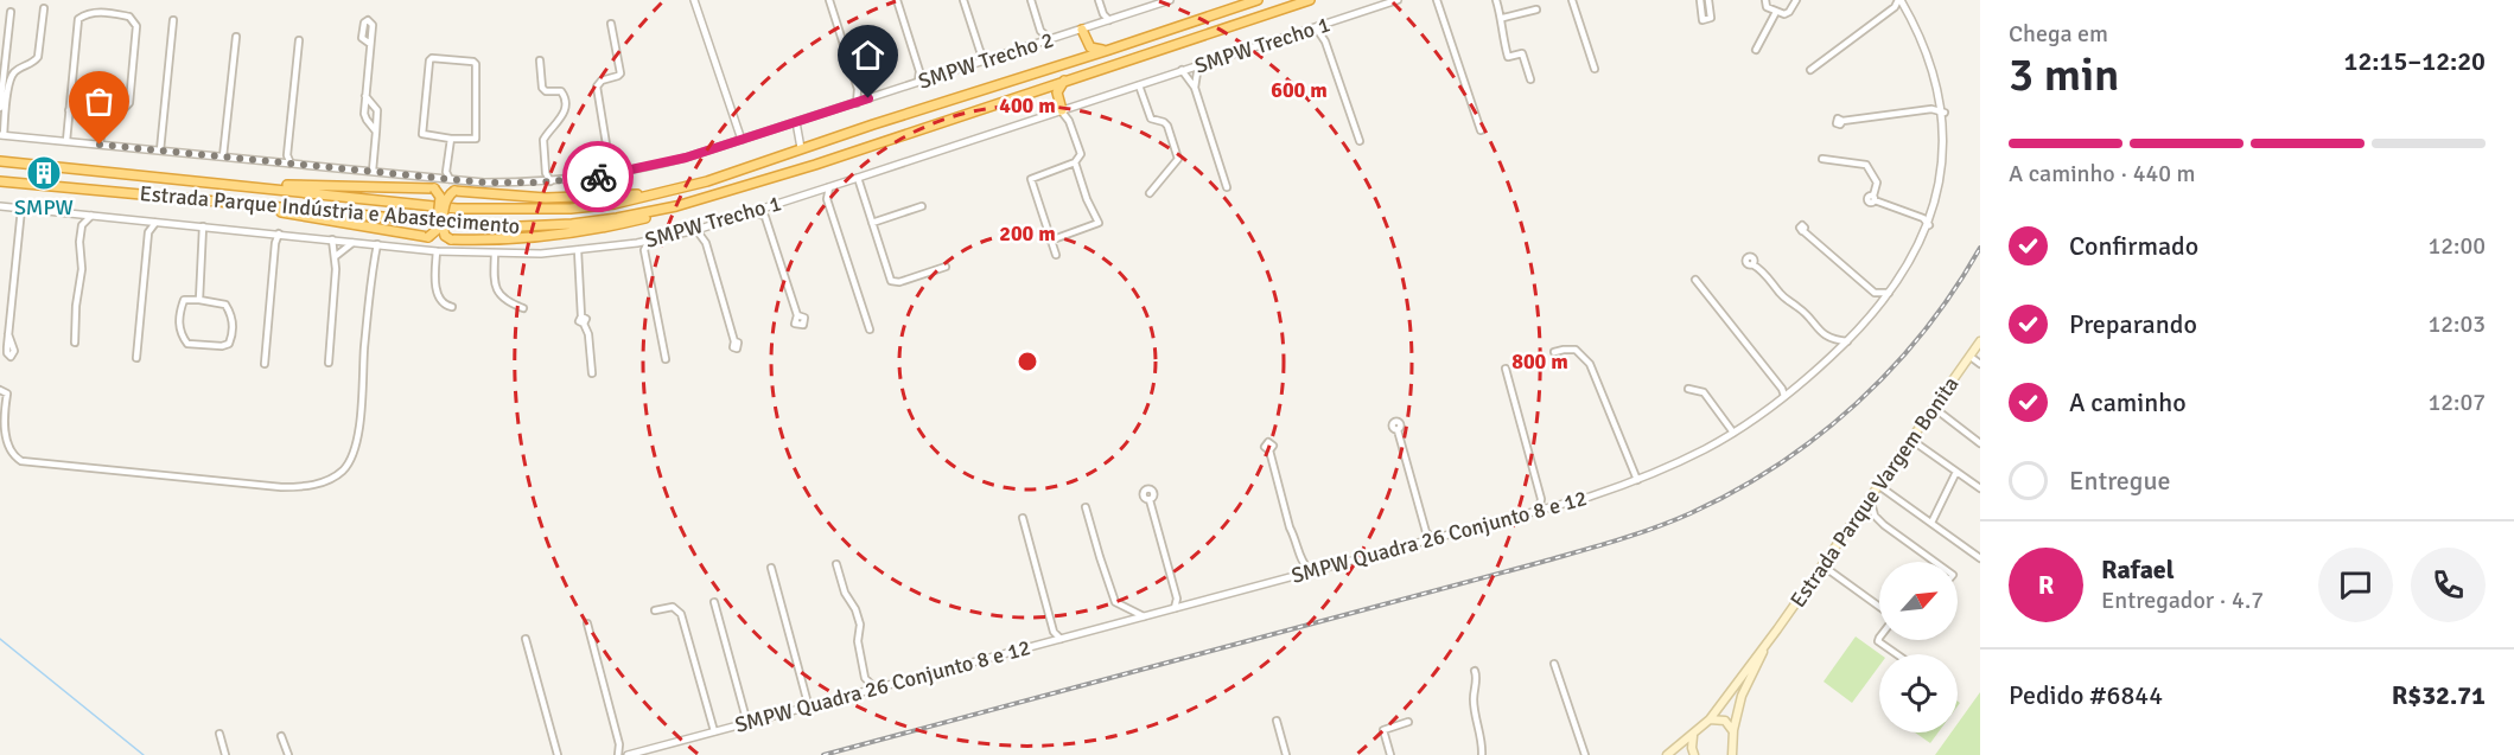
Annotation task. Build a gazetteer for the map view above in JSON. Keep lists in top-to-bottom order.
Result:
{
  "streets": {
    "highway": ["Estrada Parque Indústria e Abastecimento"],
    "main road": ["Estrada Parque Vargem Bonita"],
    "street": ["SMPW Trecho 1", "SMPW Trecho 2", "SMPW Quadra 26 Conjunto 8 e 12"]
  },
  "places": {
    "building": ["SMPW"]
  },
  "north": "top right",
  "page": {
    "heading": ["3 min", "Chega em", "12:15–12:20"],
    "panel": [
      "Rafael",
      "Entregador · 4.7",
      "Pedido #6844",
      "R$32.71"
    ],
    "bar": "A caminho · 440 m",
    "list": [
      ["Confirmado", "12:00"],
      ["Preparando", "12:03"],
      ["A caminho", "12:07"],
      "Entregue"
    ],
    "round": "R"
  },
  "rings": [
    "600 m",
    "400 m",
    "200 m",
    "800 m"
  ]
}
